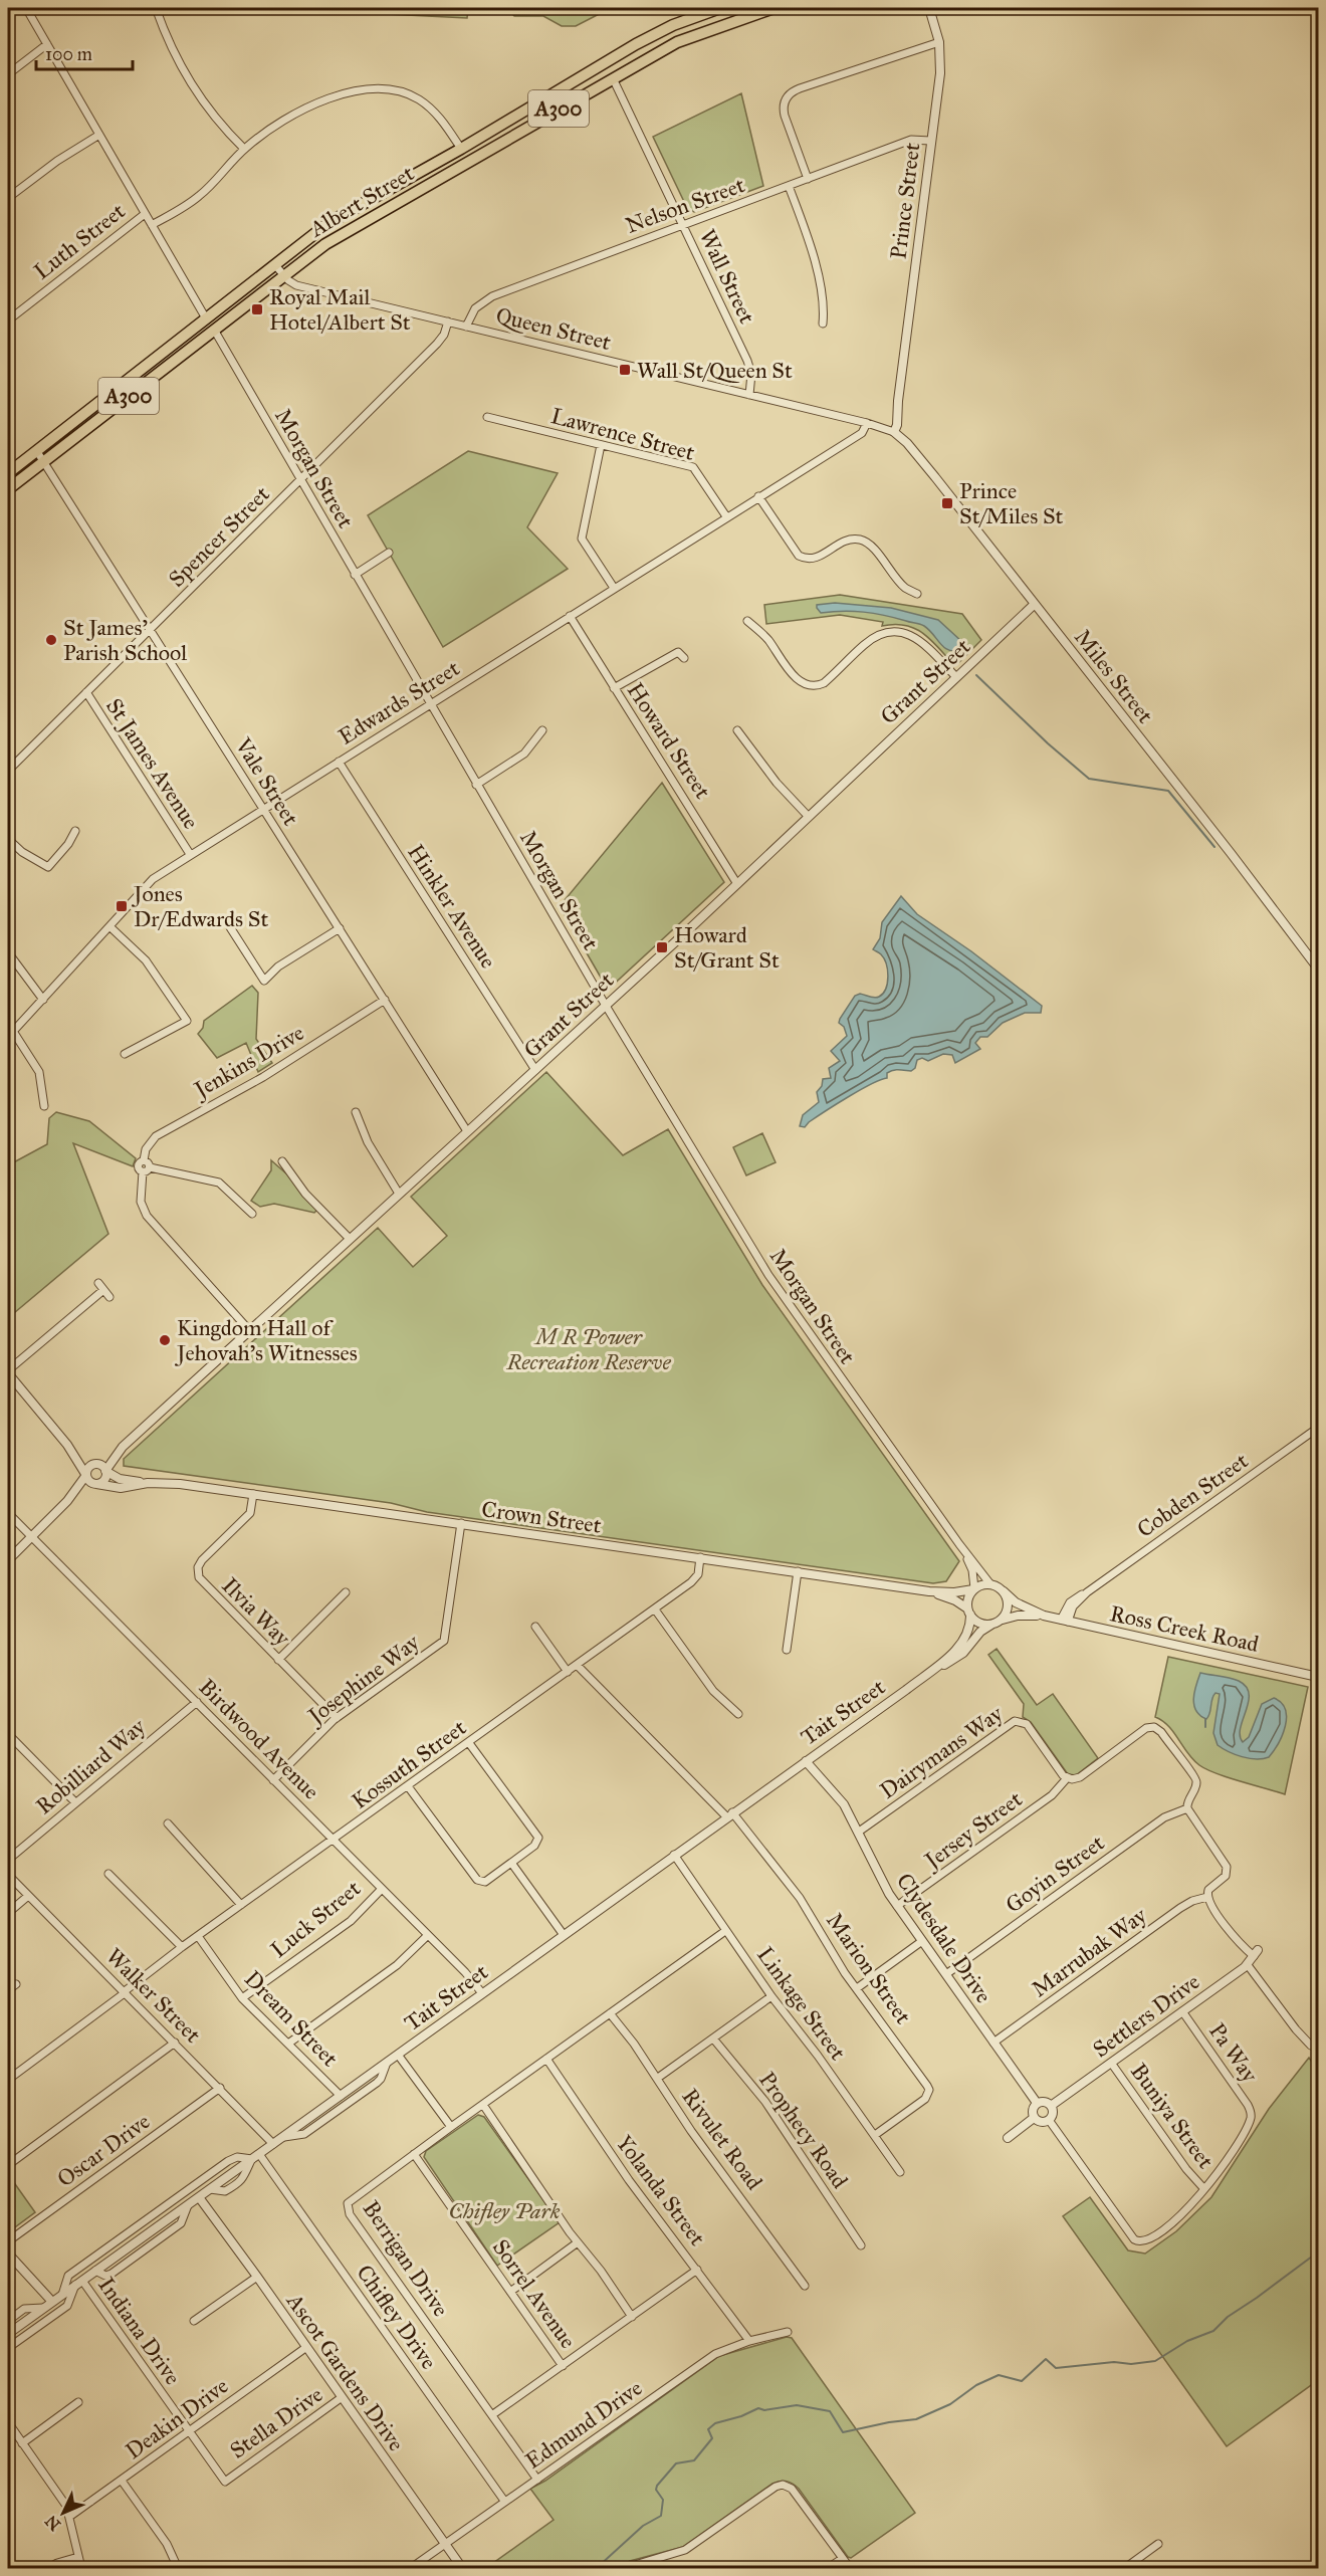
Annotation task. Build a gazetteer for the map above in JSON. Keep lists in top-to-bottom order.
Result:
{
  "streets": {
    "highway": ["A300", "Albert Street"],
    "street": [
      "Prince Street",
      "Nelson Street",
      "Luth Street",
      "Wall Street",
      "Queen Street",
      "Lawrence Street",
      "Morgan Street",
      "Spencer Street",
      "Miles Street",
      "Grant Street",
      "Edwards Street",
      "Howard Street",
      "St James Avenue",
      "Vale Street",
      "Hinkler Avenue",
      "Jenkins Drive",
      "Cobden Street",
      "Crown Street",
      "Ilvia Way",
      "Ross Creek Road",
      "Josephine Way",
      "Tait Street",
      "Birdwood Avenue",
      "Dairymans Way",
      "Kossuth Street",
      "Robilliard Way",
      "Jersey Street",
      "Goyin Street",
      "Luck Street",
      "Clydesdale Drive",
      "Marrubak Way",
      "Marion Street",
      "Walker Street",
      "Linkage Street",
      "Settlers Drive",
      "Dream Street",
      "Pa Way",
      "Buniya Street",
      "Prophecy Road",
      "Rivulet Road",
      "Oscar Drive",
      "Yolanda Street",
      "Berrigan Drive",
      "Sorrel Avenue",
      "Chifley Drive",
      "Indiana Drive",
      "Ascot Gardens Drive",
      "Deakin Drive",
      "Stella Drive",
      "Edmund Drive"
    ]
  },
  "crossings": [
    ["Albert Street", "Wall Street"],
    ["Albert Street", "Queen Street"],
    ["Albert Street", "Morgan Street"],
    ["Albert Street", "Vale Street"],
    ["Prince Street", "Nelson Street"],
    ["Prince Street", "Miles Street"],
    ["Nelson Street", "Wall Street"],
    ["Nelson Street", "Queen Street"],
    ["Wall Street", "Queen Street"],
    ["Queen Street", "Spencer Street"],
    ["Queen Street", "Miles Street"],
    ["Queen Street", "Edwards Street"],
    ["Lawrence Street", "Edwards Street"],
    ["Morgan Street", "Spencer Street"],
    ["Morgan Street", "Grant Street"],
    ["Morgan Street", "Edwards Street"],
    ["Morgan Street", "Crown Street"],
    ["Morgan Street", "Tait Street"],
    ["Spencer Street", "St James Avenue"],
    ["Spencer Street", "Vale Street"],
    ["Miles Street", "Grant Street"],
    ["Miles Street", "Edwards Street"],
    ["Grant Street", "Howard Street"],
    ["Grant Street", "Vale Street"],
    ["Grant Street", "Hinkler Avenue"],
    ["Grant Street", "Crown Street"],
    ["Edwards Street", "Howard Street"],
    ["Edwards Street", "St James Avenue"],
    ["Edwards Street", "Vale Street"],
    ["Edwards Street", "Hinkler Avenue"],
    ["Vale Street", "Jenkins Drive"],
    ["Cobden Street", "Ross Creek Road"],
    ["Crown Street", "Ilvia Way"],
    ["Crown Street", "Josephine Way"],
    ["Crown Street", "Tait Street"],
    ["Crown Street", "Kossuth Street"],
    ["Ilvia Way", "Josephine Way"],
    ["Josephine Way", "Birdwood Avenue"],
    ["Tait Street", "Birdwood Avenue"],
    ["Tait Street", "Clydesdale Drive"],
    ["Tait Street", "Marion Street"],
    ["Tait Street", "Walker Street"],
    ["Tait Street", "Linkage Street"],
    ["Tait Street", "Dream Street"],
    ["Tait Street", "Chifley Drive"],
    ["Tait Street", "Indiana Drive"],
    ["Tait Street", "Ascot Gardens Drive"],
    ["Birdwood Avenue", "Kossuth Street"],
    ["Birdwood Avenue", "Robilliard Way"],
    ["Birdwood Avenue", "Luck Street"],
    ["Dairymans Way", "Jersey Street"],
    ["Dairymans Way", "Clydesdale Drive"],
    ["Kossuth Street", "Marion Street"],
    ["Kossuth Street", "Walker Street"],
    ["Kossuth Street", "Dream Street"],
    ["Jersey Street", "Clydesdale Drive"],
    ["Goyin Street", "Clydesdale Drive"],
    ["Luck Street", "Dream Street"],
    ["Clydesdale Drive", "Marrubak Way"],
    ["Clydesdale Drive", "Settlers Drive"],
    ["Marion Street", "Linkage Street"],
    ["Walker Street", "Oscar Drive"],
    ["Linkage Street", "Berrigan Drive"],
    ["Settlers Drive", "Pa Way"],
    ["Settlers Drive", "Buniya Street"],
    ["Pa Way", "Buniya Street"],
    ["Rivulet Road", "Berrigan Drive"],
    ["Yolanda Street", "Berrigan Drive"],
    ["Yolanda Street", "Edmund Drive"],
    ["Berrigan Drive", "Sorrel Avenue"],
    ["Berrigan Drive", "Edmund Drive"],
    ["Chifley Drive", "Edmund Drive"],
    ["Indiana Drive", "Deakin Drive"],
    ["Indiana Drive", "Stella Drive"],
    ["Ascot Gardens Drive", "Deakin Drive"],
    ["Ascot Gardens Drive", "Stella Drive"],
    ["Ascot Gardens Drive", "Edmund Drive"],
    ["Deakin Drive", "Stella Drive"]
  ],
  "parks": ["M R Power Recreation Reserve", "Chifley Park"],
  "places": {
    "transit": [
      "Royal Mail Hotel/Albert St",
      "Wall St/Queen St",
      "Prince St/Miles St",
      "Jones Dr/Edwards St",
      "Howard St/Grant St"
    ],
    "other": ["St James' Parish School", "Kingdom Hall of Jehovah's Witnesses"]
  },
  "scale_bar": "100 m",
  "north": "bottom left"
}
